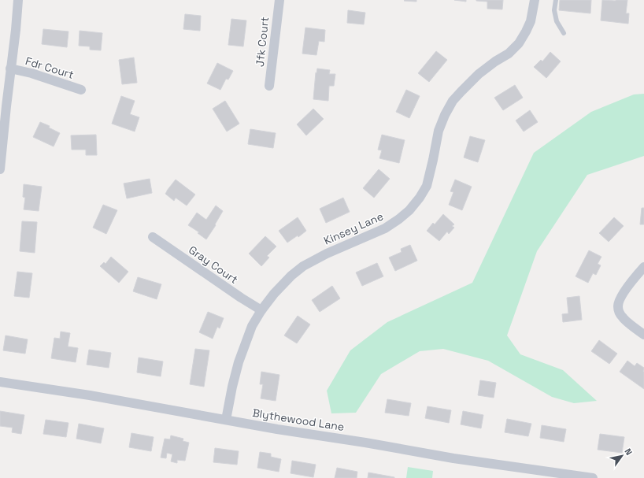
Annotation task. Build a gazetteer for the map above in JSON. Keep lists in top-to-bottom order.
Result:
{
  "streets": {
    "street": [
      "Jfk Court",
      "Fdr Court",
      "Kinsey Lane",
      "Gray Court",
      "Blythewood Lane"
    ]
  },
  "crossings": [
    ["Kinsey Lane", "Gray Court"],
    ["Kinsey Lane", "Blythewood Lane"]
  ],
  "north": "top right"
}
